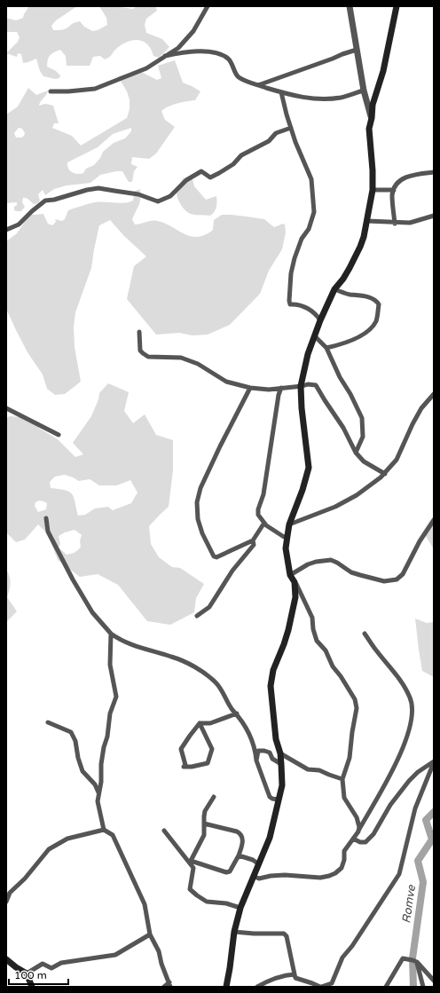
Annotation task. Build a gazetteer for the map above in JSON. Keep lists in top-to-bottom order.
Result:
{
  "water": ["Romve"],
  "scale_bar": "100 m"
}
